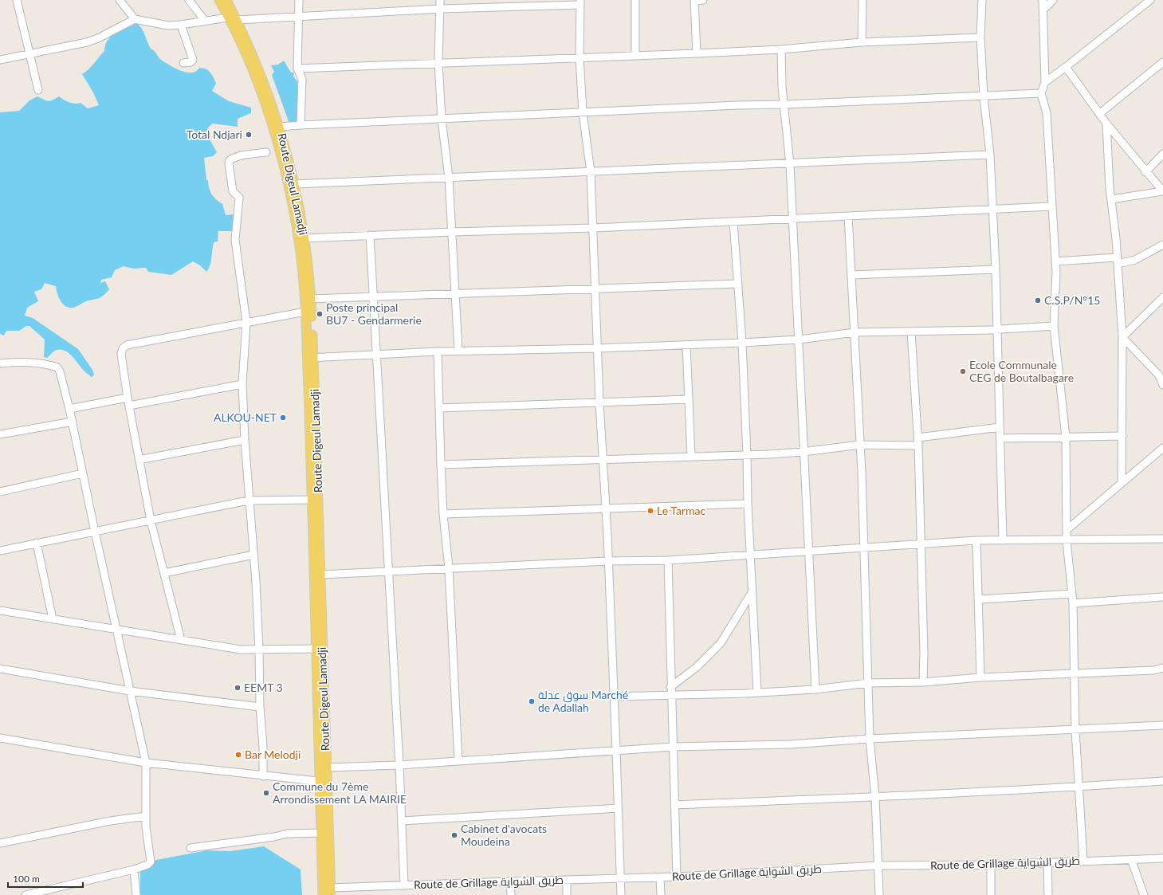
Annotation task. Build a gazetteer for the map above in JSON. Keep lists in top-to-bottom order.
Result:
{
  "streets": {
    "main road": ["Route Digeul Lamadji"],
    "street": ["Route de Grillage طريق الشواية"]
  },
  "crossings": [
    ["Route Digeul Lamadji", "Route de Grillage طريق الشواية"]
  ],
  "places": [
    "Total Ndjari",
    "C.S.P/N°15",
    "Poste principal BU7 - Gendarmerie",
    "Ecole Communale CEG de Boutalbagare",
    "ALKOU-NET",
    "Le Tarmac",
    "EEMT 3",
    "سوق عدلة Marché de Adallah",
    "Bar Melodji",
    "Commune du 7ème Arrondissement LA MAIRIE",
    "Cabinet d'avocats Moudeina"
  ],
  "scale_bar": "100 m"
}
